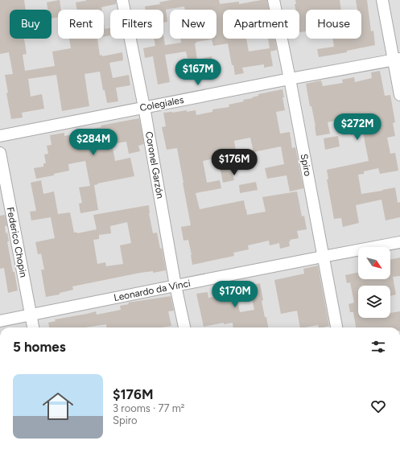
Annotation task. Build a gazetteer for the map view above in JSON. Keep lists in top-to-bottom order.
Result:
{
  "streets": {
    "street": [
      "Colegiales",
      "Coronel Garzón",
      "Spiro",
      "Federico Chopin",
      "Leonardo da Vinci"
    ]
  },
  "crossings": [
    ["Colegiales", "Coronel Garzón"],
    ["Colegiales", "Spiro"],
    ["Coronel Garzón", "Leonardo da Vinci"],
    ["Spiro", "Leonardo da Vinci"],
    ["Federico Chopin", "Leonardo da Vinci"]
  ],
  "north": "bottom right",
  "page": {
    "chip": [
      "Buy",
      "Rent",
      "Filters",
      "New",
      "Apartment",
      "House"
    ],
    "price": [
      "$167M",
      "$272M",
      "$284M",
      "$176M",
      "$170M"
    ],
    "heading": "5 homes",
    "list": [
      {
        "name": "$176M",
        "note": "3 rooms · 77 m² · Spiro"
      }
    ]
  }
}
